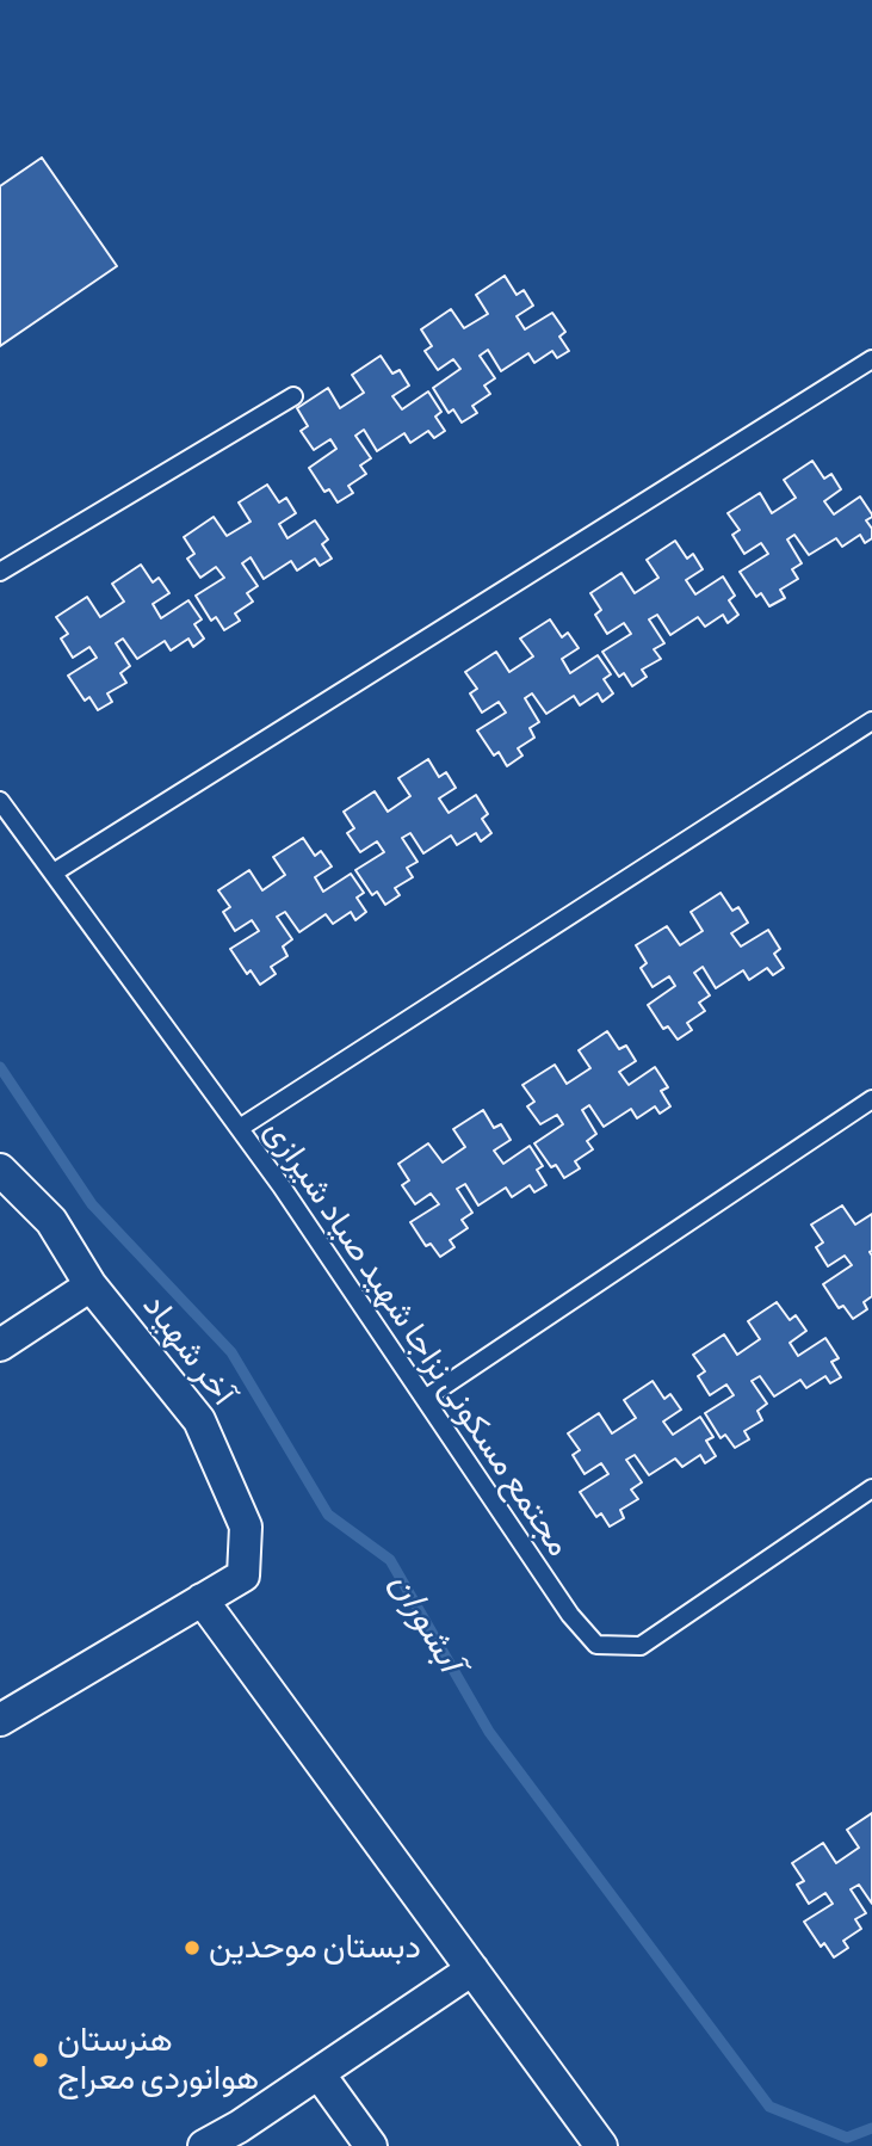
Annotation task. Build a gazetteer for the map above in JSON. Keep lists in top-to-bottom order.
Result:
{
  "streets": {
    "street": ["آخر شهیاد"],
    "lane": ["مجتمع مسکونی نزاجا شهید صیاد شیرازی"]
  },
  "water": ["آبشوران"],
  "places": ["دبستان موحدین", "هنرستان هوانوردی معراج"]
}
